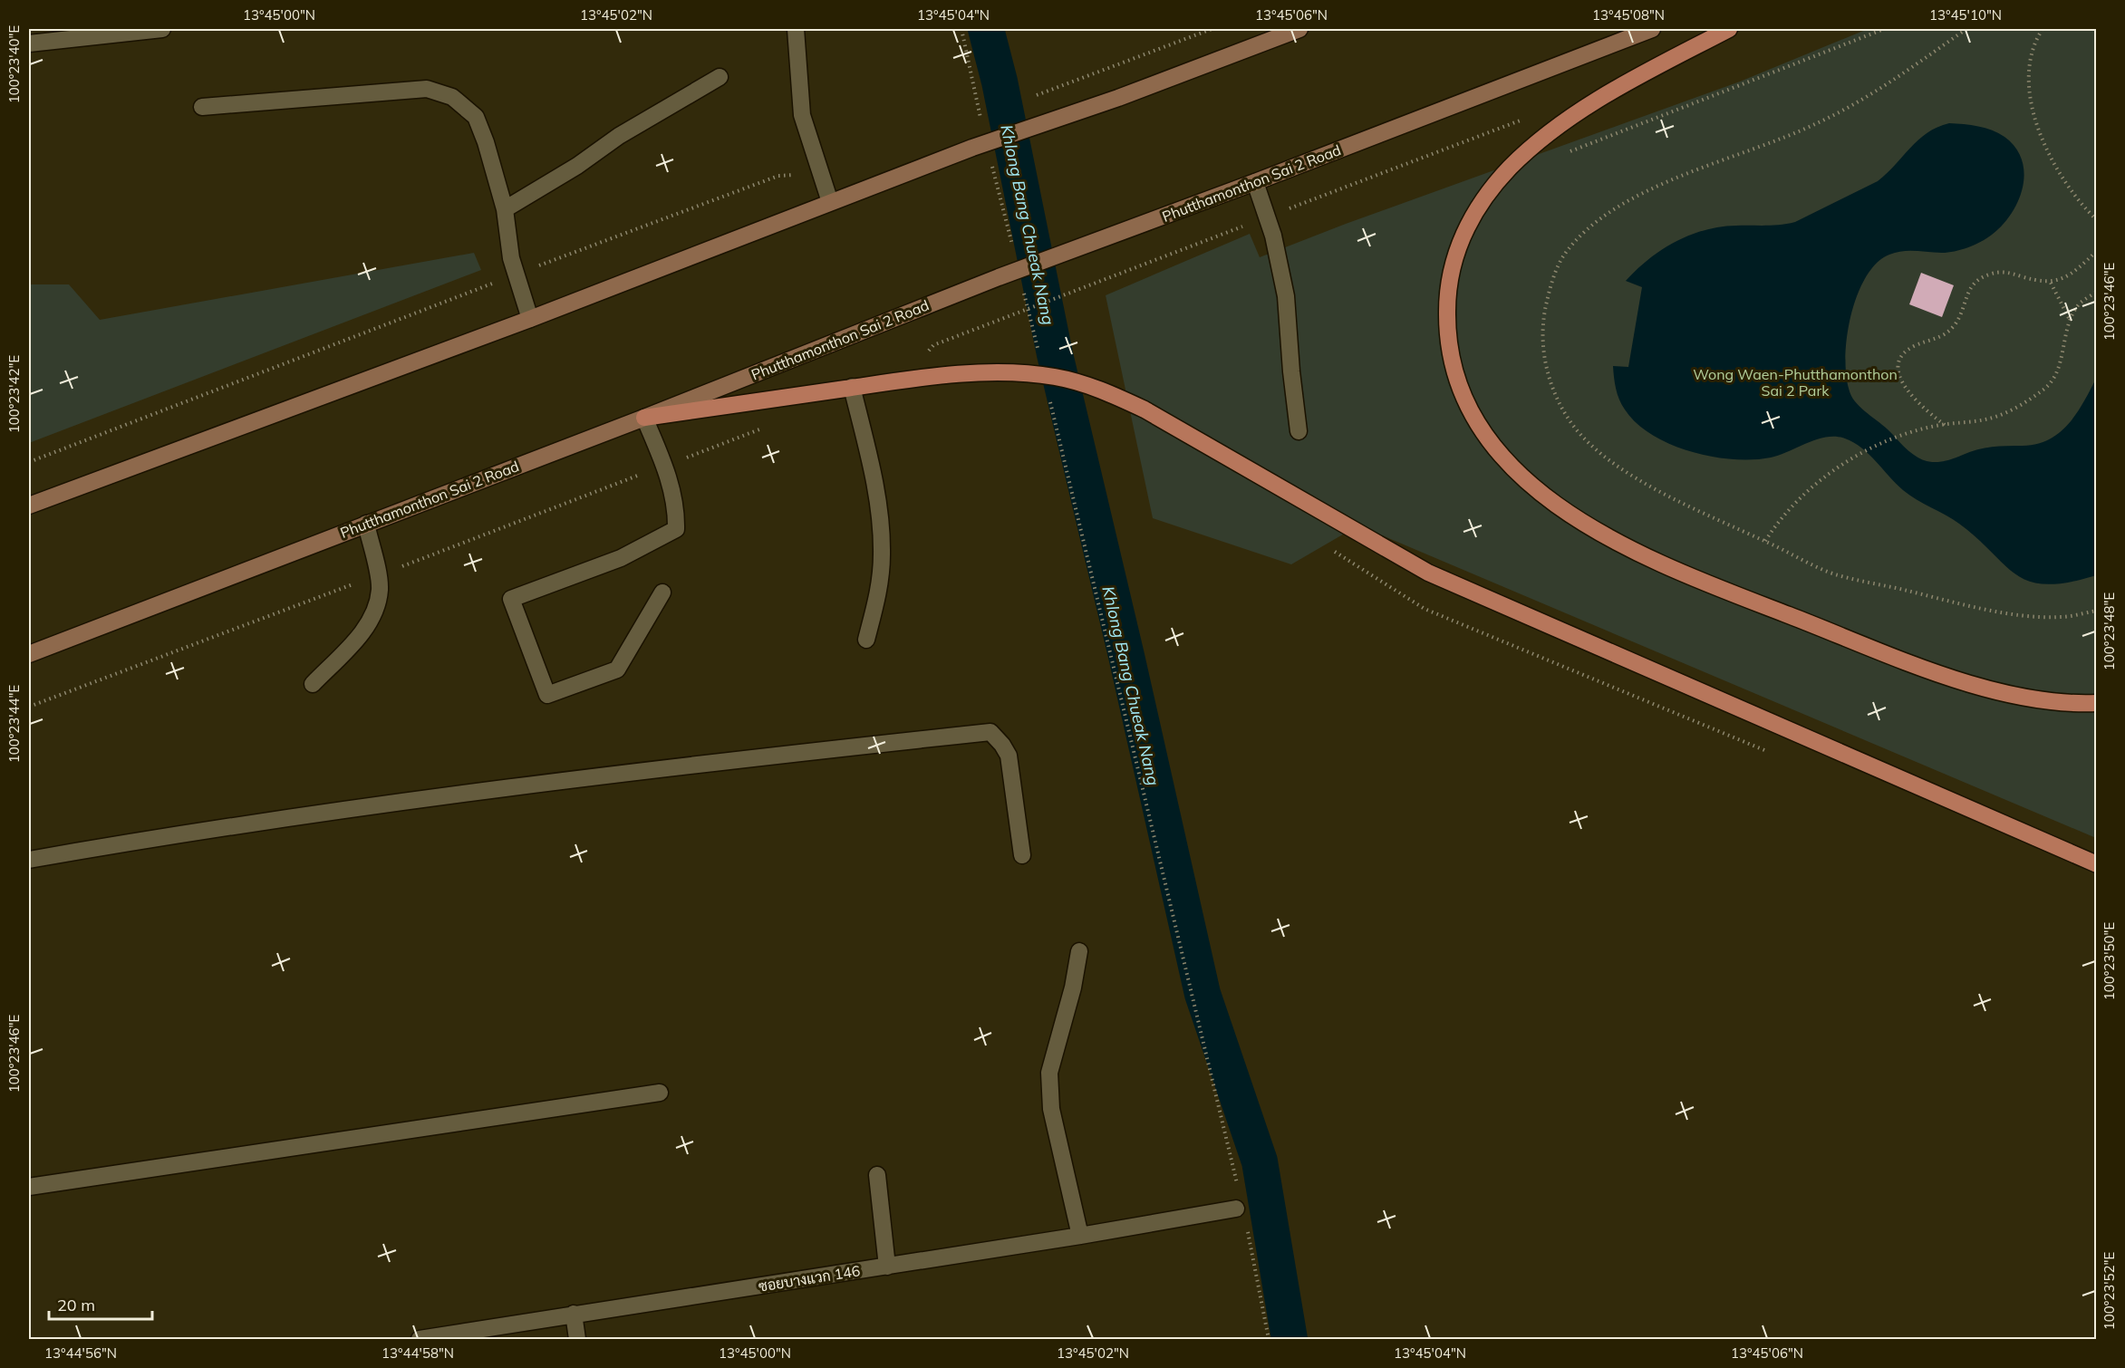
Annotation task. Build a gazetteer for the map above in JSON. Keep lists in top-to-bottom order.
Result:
{
  "streets": {
    "main road": ["Phutthamonthon Sai 2 Road"],
    "street": ["ซอยบางแวก 146"]
  },
  "water": ["Khlong Bang Chueak Nang"],
  "parks": ["Wong Waen-Phutthamonthon Sai 2 Park"],
  "scale_bar": "20 m",
  "coordinates": [
    "13°45'00\"N",
    "13°45'02\"N",
    "13°45'04\"N",
    "13°45'06\"N",
    "13°45'08\"N",
    "13°45'10\"N",
    "100°23'40\"E",
    "100°23'46\"E",
    "100°23'42\"E",
    "100°23'48\"E",
    "100°23'44\"E",
    "100°23'50\"E",
    "100°23'52\"E",
    "13°44'56\"N",
    "13°44'58\"N"
  ]
}
